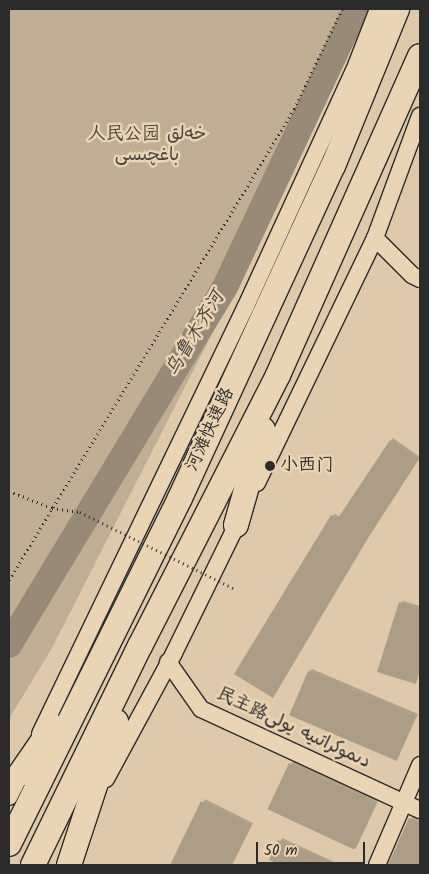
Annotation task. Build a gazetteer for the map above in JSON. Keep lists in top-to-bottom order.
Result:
{
  "streets": {
    "highway": ["河滩快速路"],
    "street": ["民主路دىموكراتىيە يولى"]
  },
  "water": ["乌鲁木齐河"],
  "parks": ["人民公园 خەلق باغچىسى"],
  "places": ["小西门"],
  "scale_bar": "50 m"
}
